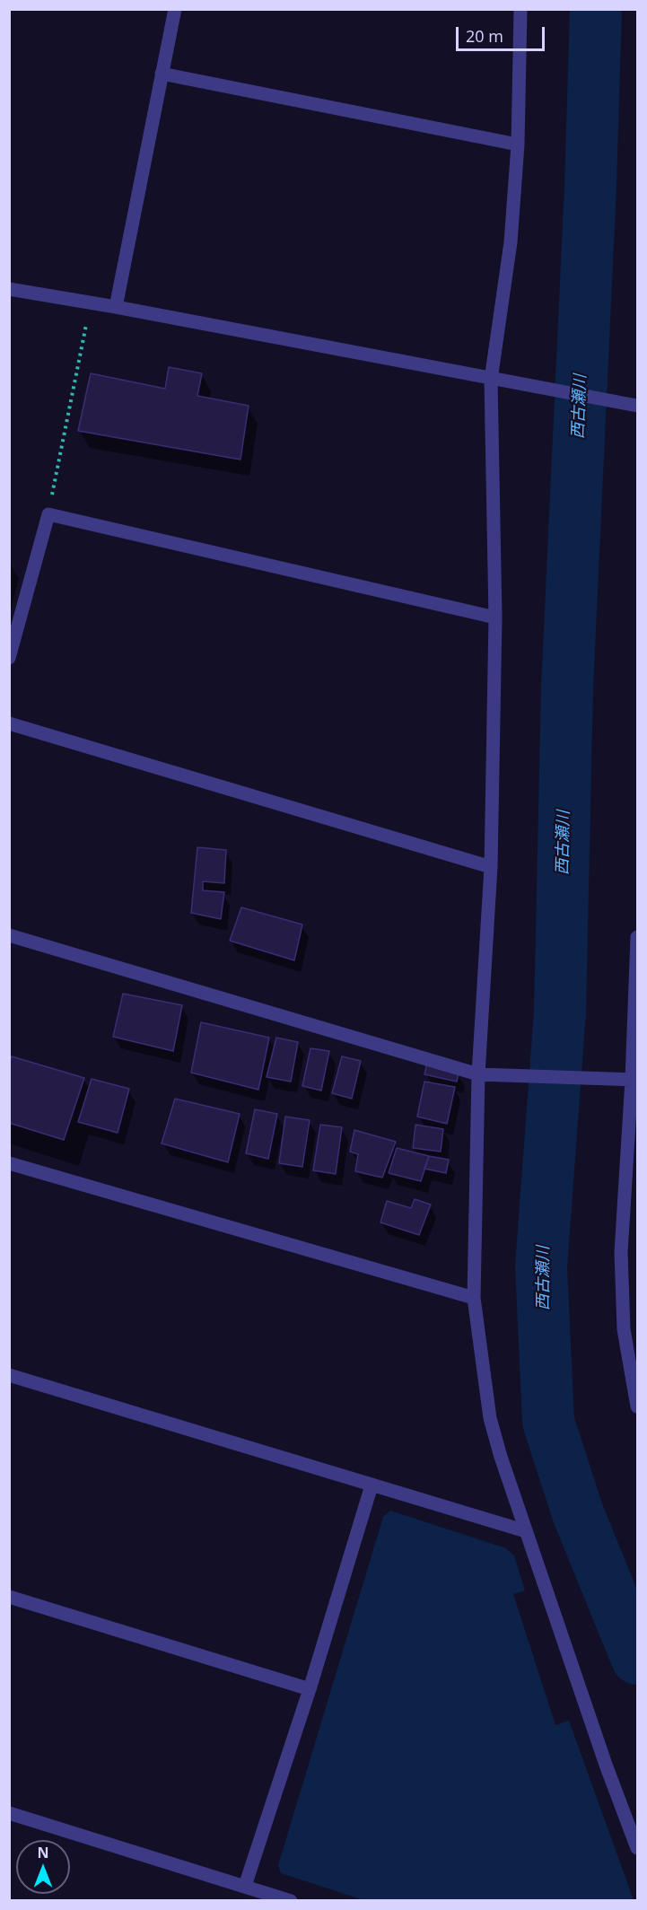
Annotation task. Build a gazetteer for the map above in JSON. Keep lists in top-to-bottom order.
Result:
{
  "water": ["西古瀬川"],
  "scale_bar": "20 m",
  "north": "top"
}
